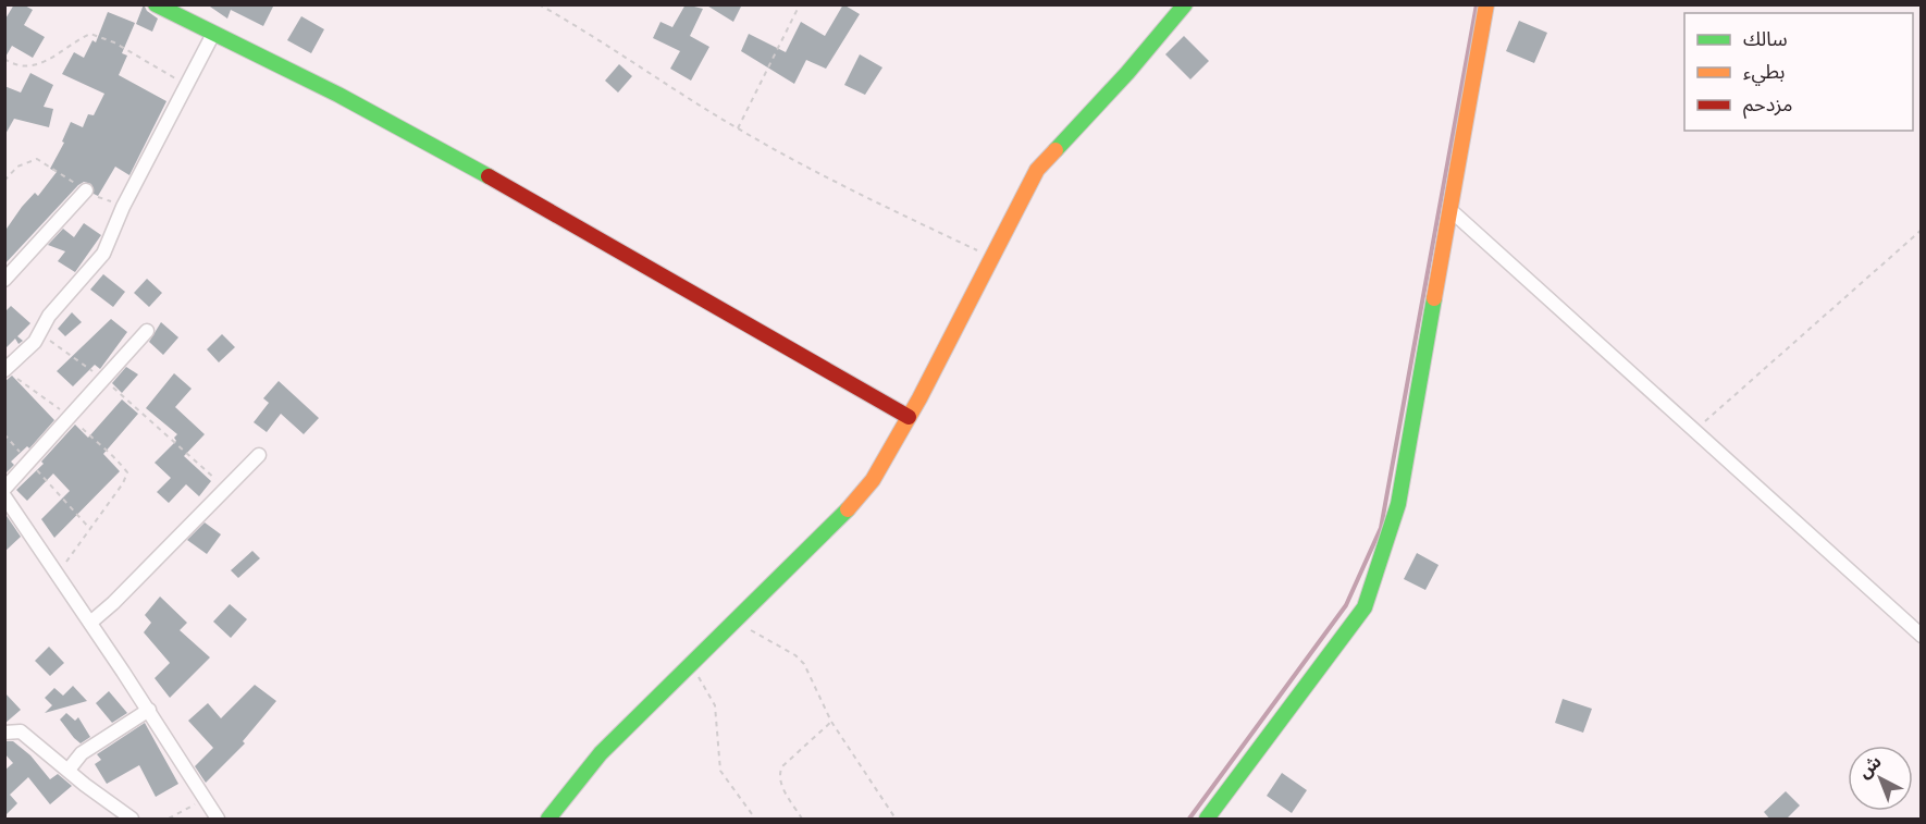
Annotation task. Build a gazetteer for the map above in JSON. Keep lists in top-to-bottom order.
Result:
{
  "legend": ["سالك", "بطيء", "مزدحم"],
  "north": "top left"
}
